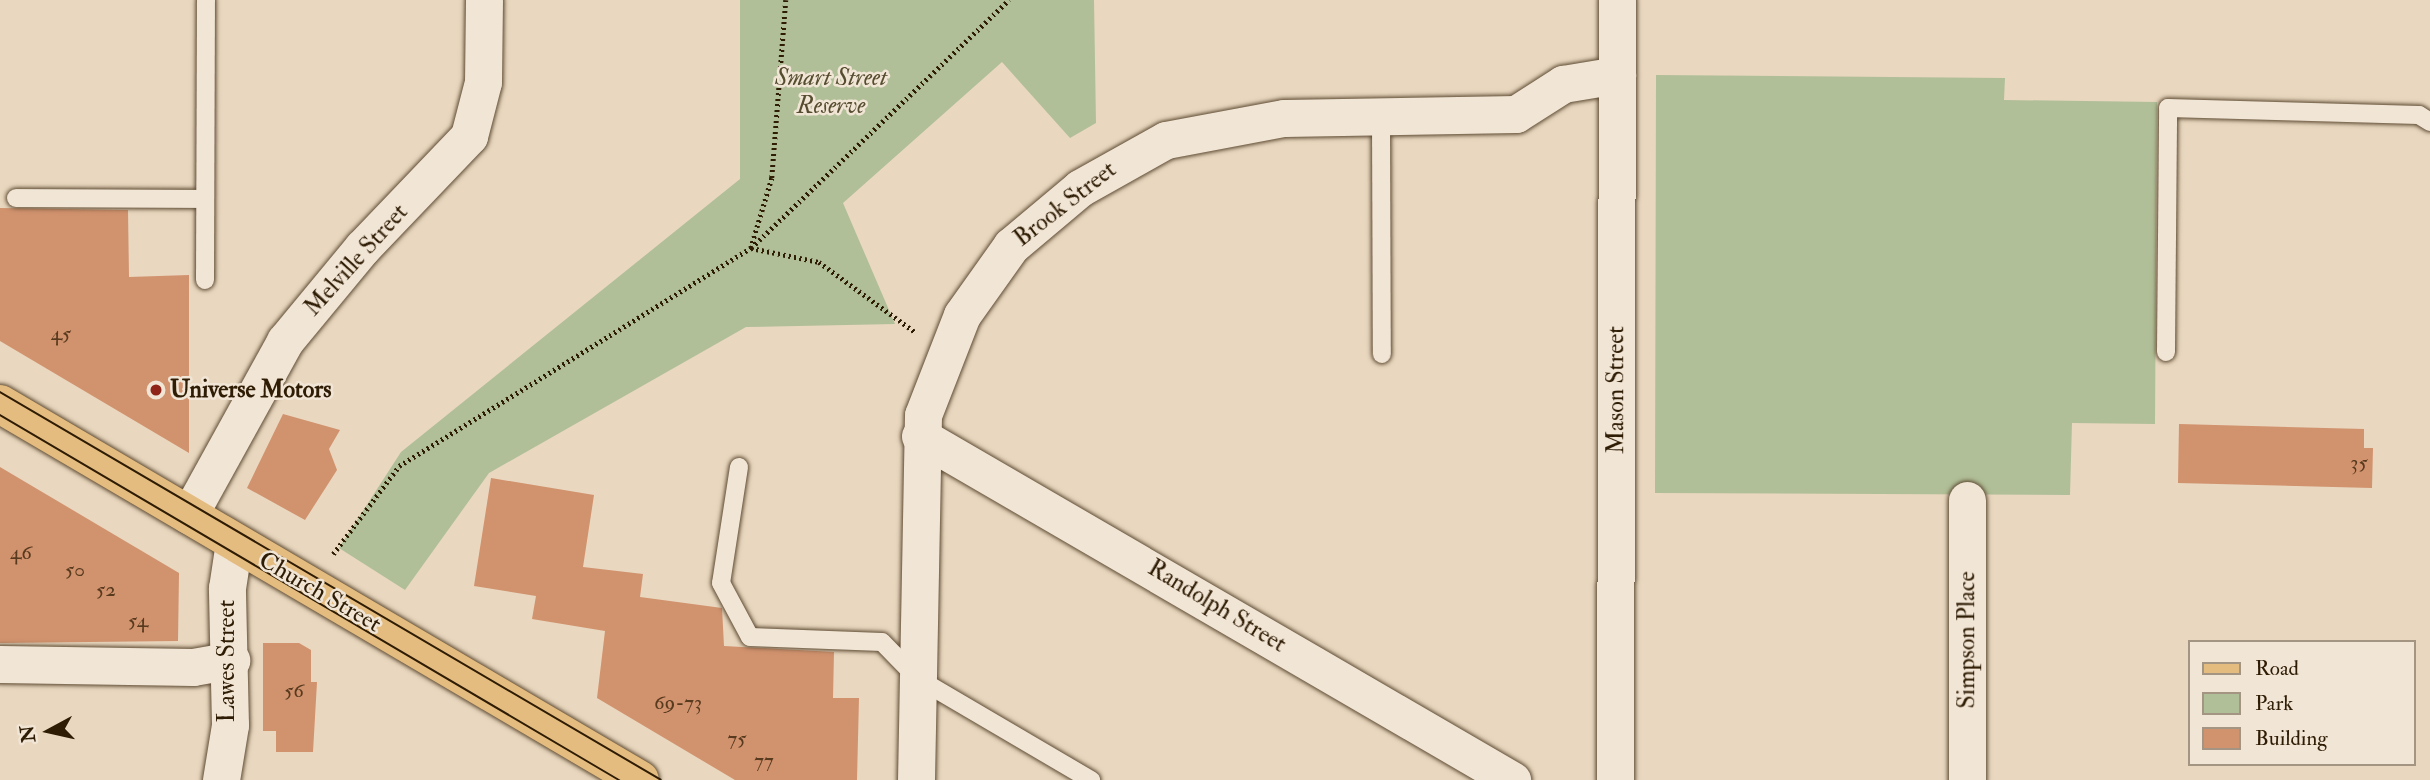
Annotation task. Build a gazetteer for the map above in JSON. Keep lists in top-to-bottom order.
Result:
{
  "streets": {
    "main road": ["Church Street"],
    "street": [
      "Brook Street",
      "Melville Street",
      "Mason Street",
      "Randolph Street",
      "Simpson Place",
      "Lawes Street"
    ]
  },
  "crossings": [
    ["Brook Street", "Mason Street"],
    ["Brook Street", "Randolph Street"],
    ["Melville Street", "Church Street"],
    ["Church Street", "Lawes Street"]
  ],
  "parks": ["Smart Street Reserve"],
  "places": ["Universe Motors"],
  "house_numbers": [
    "45",
    "35",
    "46",
    "50",
    "52",
    "54",
    "56",
    "69-73",
    "75",
    "77"
  ],
  "legend": ["Road", "Park", "Building"],
  "north": "left"
}
